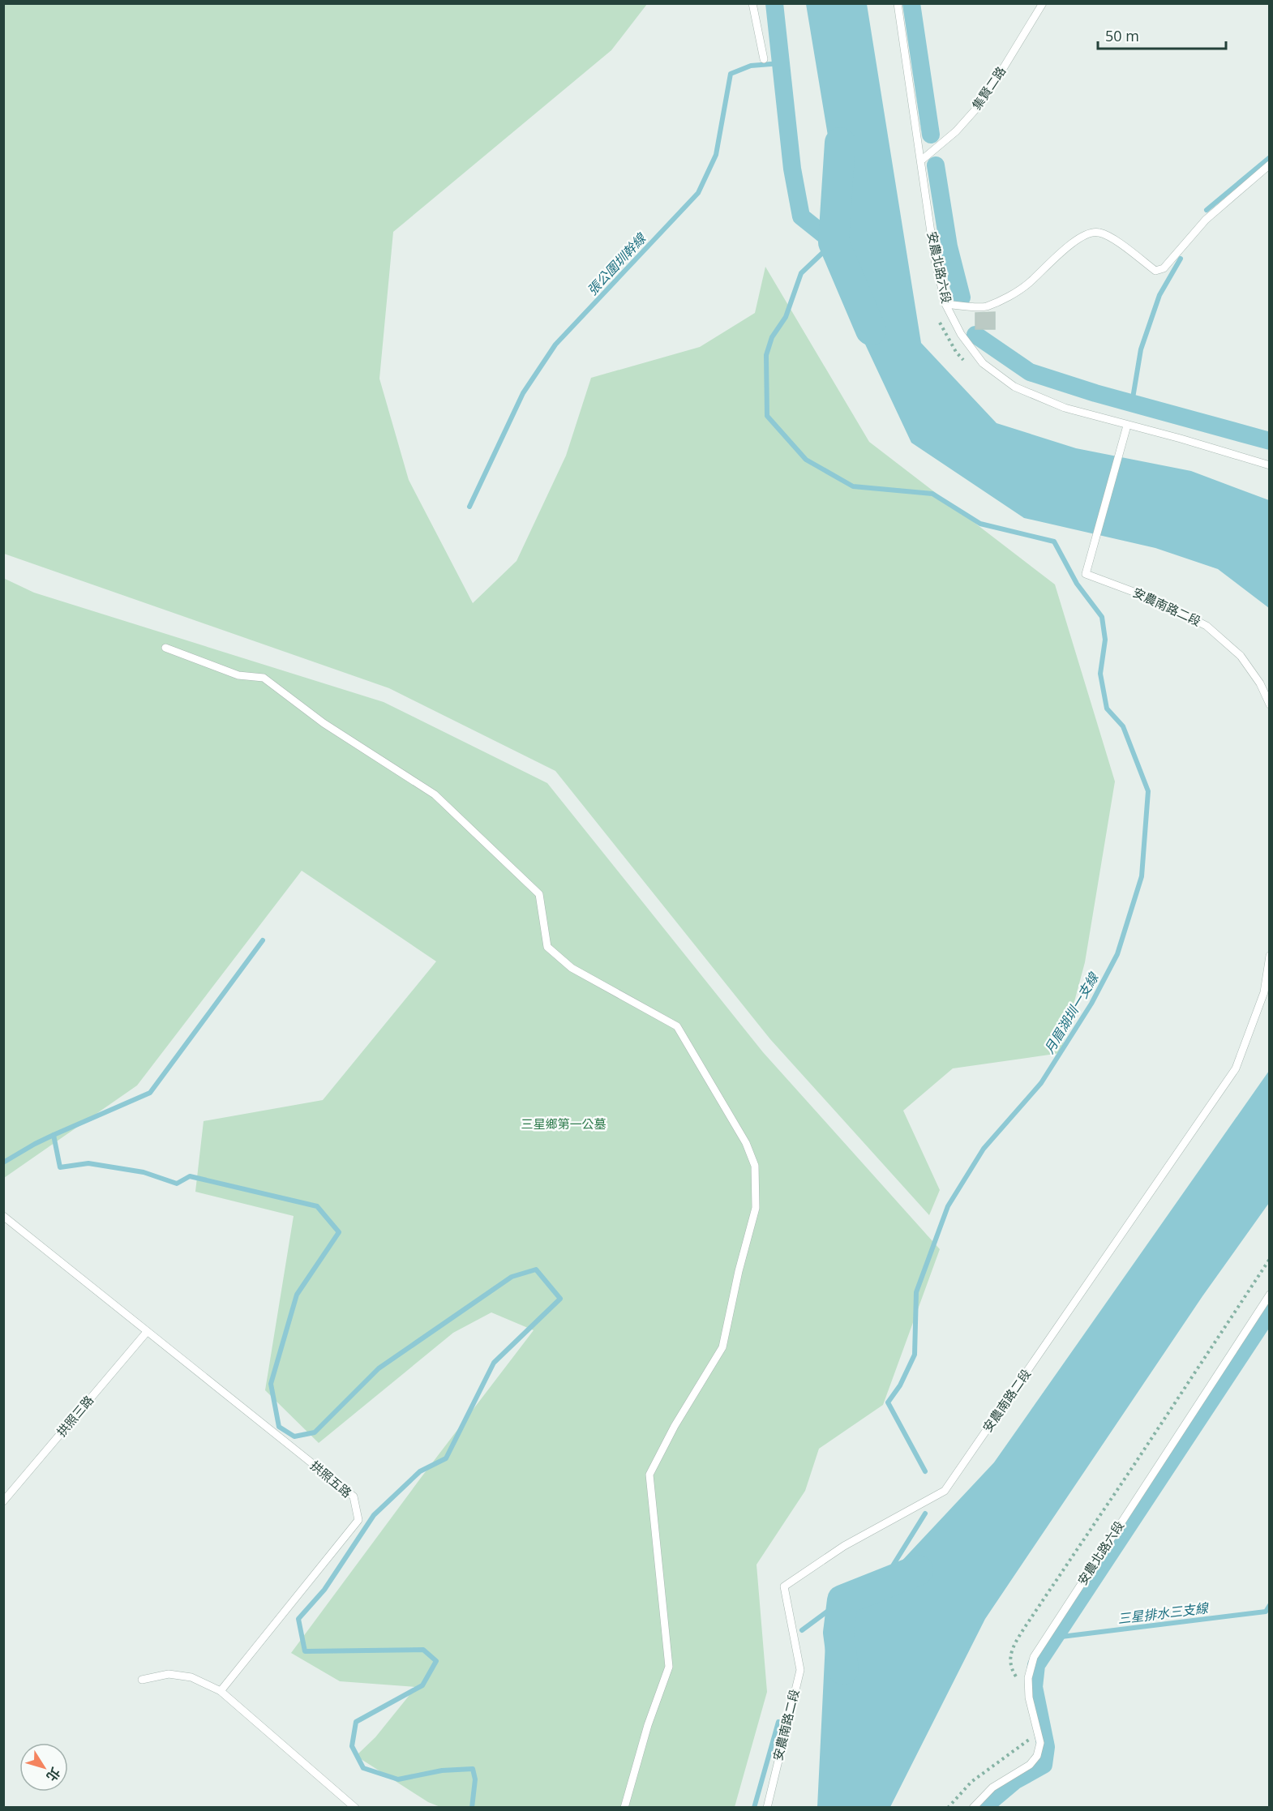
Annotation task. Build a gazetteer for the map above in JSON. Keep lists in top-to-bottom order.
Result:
{
  "streets": {
    "lane": [
      "集賢二路",
      "安農北路六段",
      "安農南路二段",
      "拱照三路",
      "拱照五路"
    ]
  },
  "crossings": [
    ["集賢二路", "安農北路六段"],
    ["安農北路六段", "安農南路二段"],
    ["拱照三路", "拱照五路"]
  ],
  "water": ["張公圍圳幹線", "月眉湖圳一支線", "三星排水三支線"],
  "parks": ["三星鄉第一公墓"],
  "scale_bar": "50 m",
  "north": "bottom right"
}
